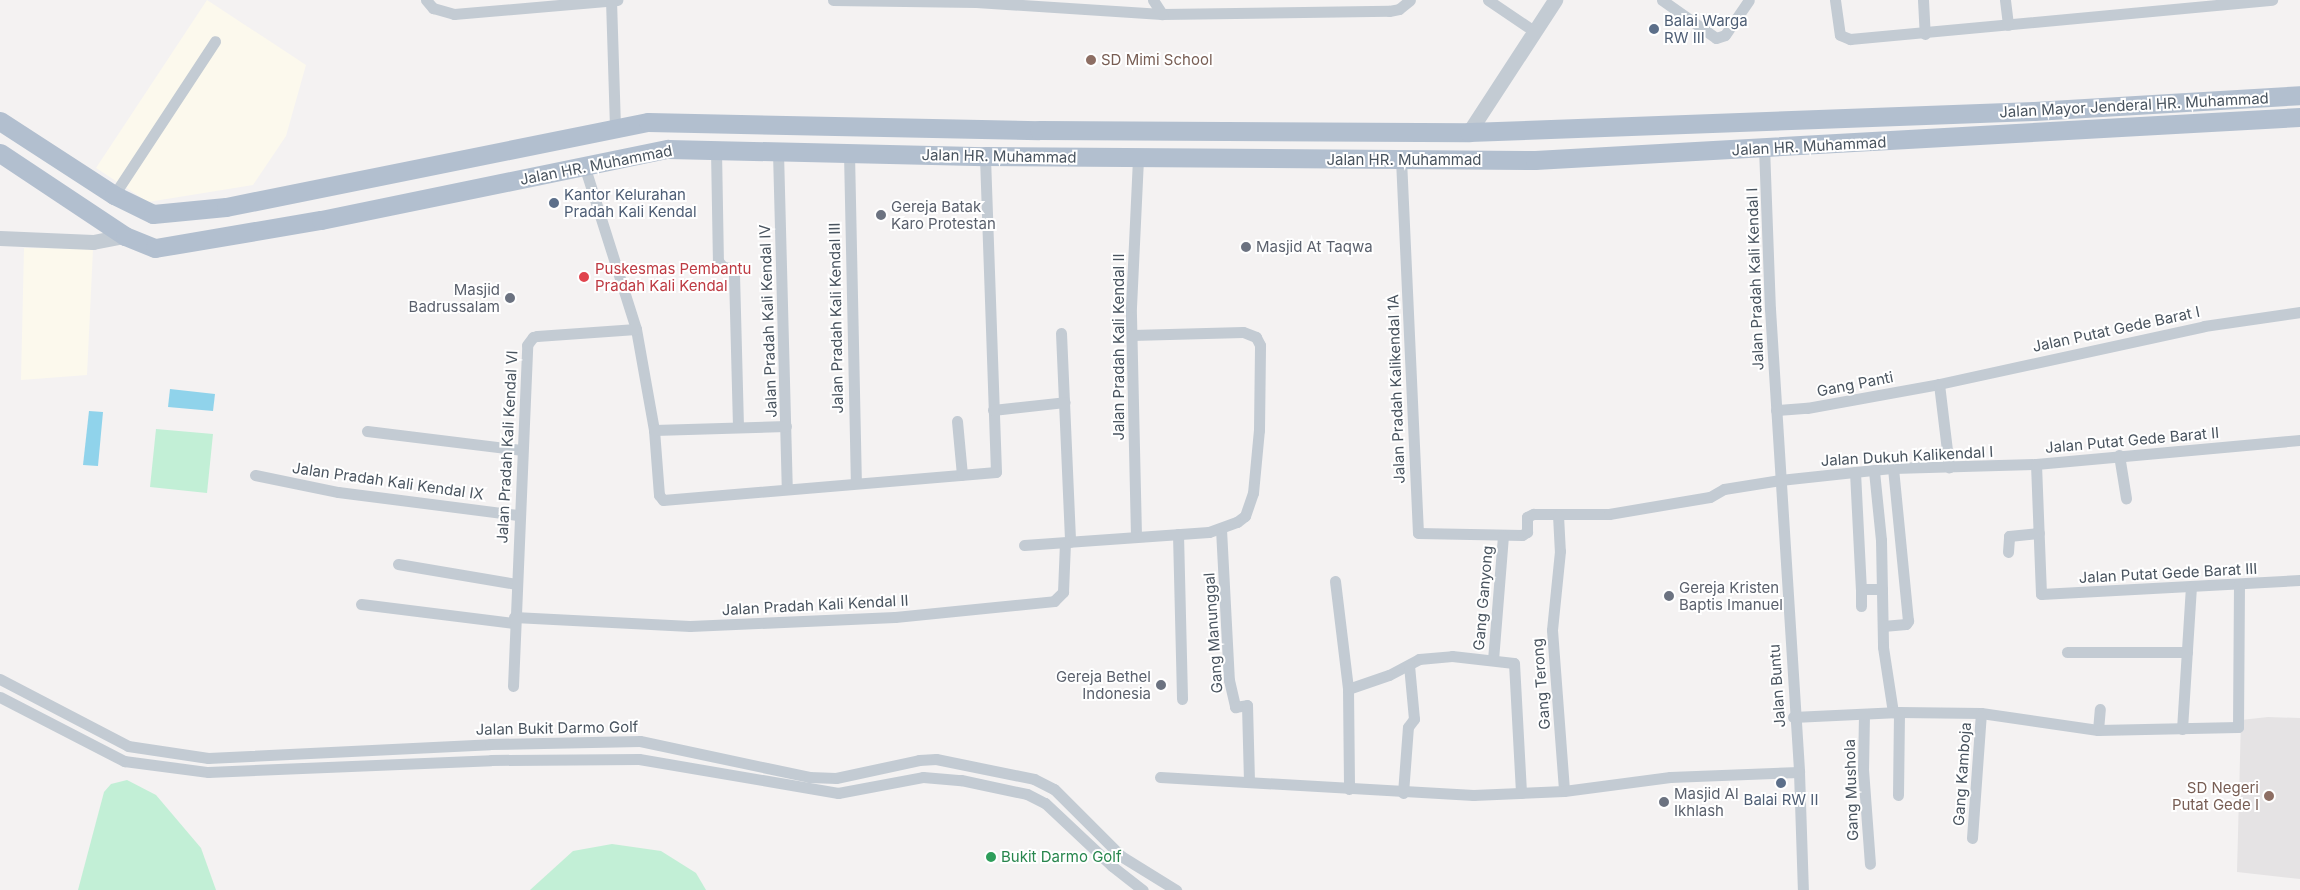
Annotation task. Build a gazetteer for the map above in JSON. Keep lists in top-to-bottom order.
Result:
{
  "streets": {
    "main road": ["Jalan Mayor Jenderal HR. Muhammad", "Jalan HR. Muhammad"],
    "street": [
      "Jalan Pradah Kali Kendal I",
      "Jalan Pradah Kali Kendal III",
      "Jalan Pradah Kali Kendal IV",
      "Jalan Putat Gede Barat I",
      "Jalan Pradah Kali Kendal II",
      "Gang Panti",
      "Jalan Pradah Kalikendal 1A",
      "Jalan Putat Gede Barat II",
      "Jalan Pradah Kali Kendal VI",
      "Jalan Dukuh Kalikendal I",
      "Jalan Pradah Kali Kendal IX",
      "Jalan Putat Gede Barat III",
      "Gang Ganyong",
      "Gang Manunggal",
      "Gang Terong",
      "Jalan Buntu",
      "Jalan Bukit Darmo Golf",
      "Gang Kamboja",
      "Gang Mushola"
    ]
  },
  "crossings": [
    ["Jalan Mayor Jenderal HR. Muhammad", "Jalan HR. Muhammad"],
    ["Jalan HR. Muhammad", "Jalan Pradah Kali Kendal I"],
    ["Jalan HR. Muhammad", "Jalan Pradah Kali Kendal III"],
    ["Jalan HR. Muhammad", "Jalan Pradah Kali Kendal IV"],
    ["Jalan HR. Muhammad", "Jalan Pradah Kali Kendal II"],
    ["Jalan HR. Muhammad", "Jalan Pradah Kalikendal 1A"],
    ["Jalan Pradah Kali Kendal I", "Gang Panti"],
    ["Jalan Pradah Kali Kendal I", "Jalan Dukuh Kalikendal I"],
    ["Jalan Pradah Kali Kendal I", "Jalan Buntu"],
    ["Jalan Putat Gede Barat I", "Gang Panti"],
    ["Jalan Pradah Kali Kendal II", "Jalan Pradah Kali Kendal VI"],
    ["Jalan Pradah Kalikendal 1A", "Jalan Dukuh Kalikendal I"],
    ["Jalan Pradah Kalikendal 1A", "Gang Ganyong"],
    ["Jalan Putat Gede Barat II", "Jalan Dukuh Kalikendal I"],
    ["Jalan Putat Gede Barat II", "Jalan Putat Gede Barat III"],
    ["Jalan Pradah Kali Kendal VI", "Jalan Pradah Kali Kendal IX"],
    ["Jalan Dukuh Kalikendal I", "Gang Ganyong"],
    ["Jalan Dukuh Kalikendal I", "Gang Terong"],
    ["Jalan Dukuh Kalikendal I", "Jalan Buntu"]
  ],
  "places": [
    "Balai Warga RW III",
    "SD Mimi School",
    "Kantor Kelurahan Pradah Kali Kendal",
    "Gereja Batak Karo Protestan",
    "Masjid At Taqwa",
    "Puskesmas Pembantu Pradah Kali Kendal",
    "Masjid Badrussalam",
    "Gereja Kristen Baptis Imanuel",
    "Gereja Bethel Indonesia",
    "Balai RW II",
    "SD Negeri Putat Gede I",
    "Masjid Al Ikhlash",
    "Bukit Darmo Golf"
  ]
}
